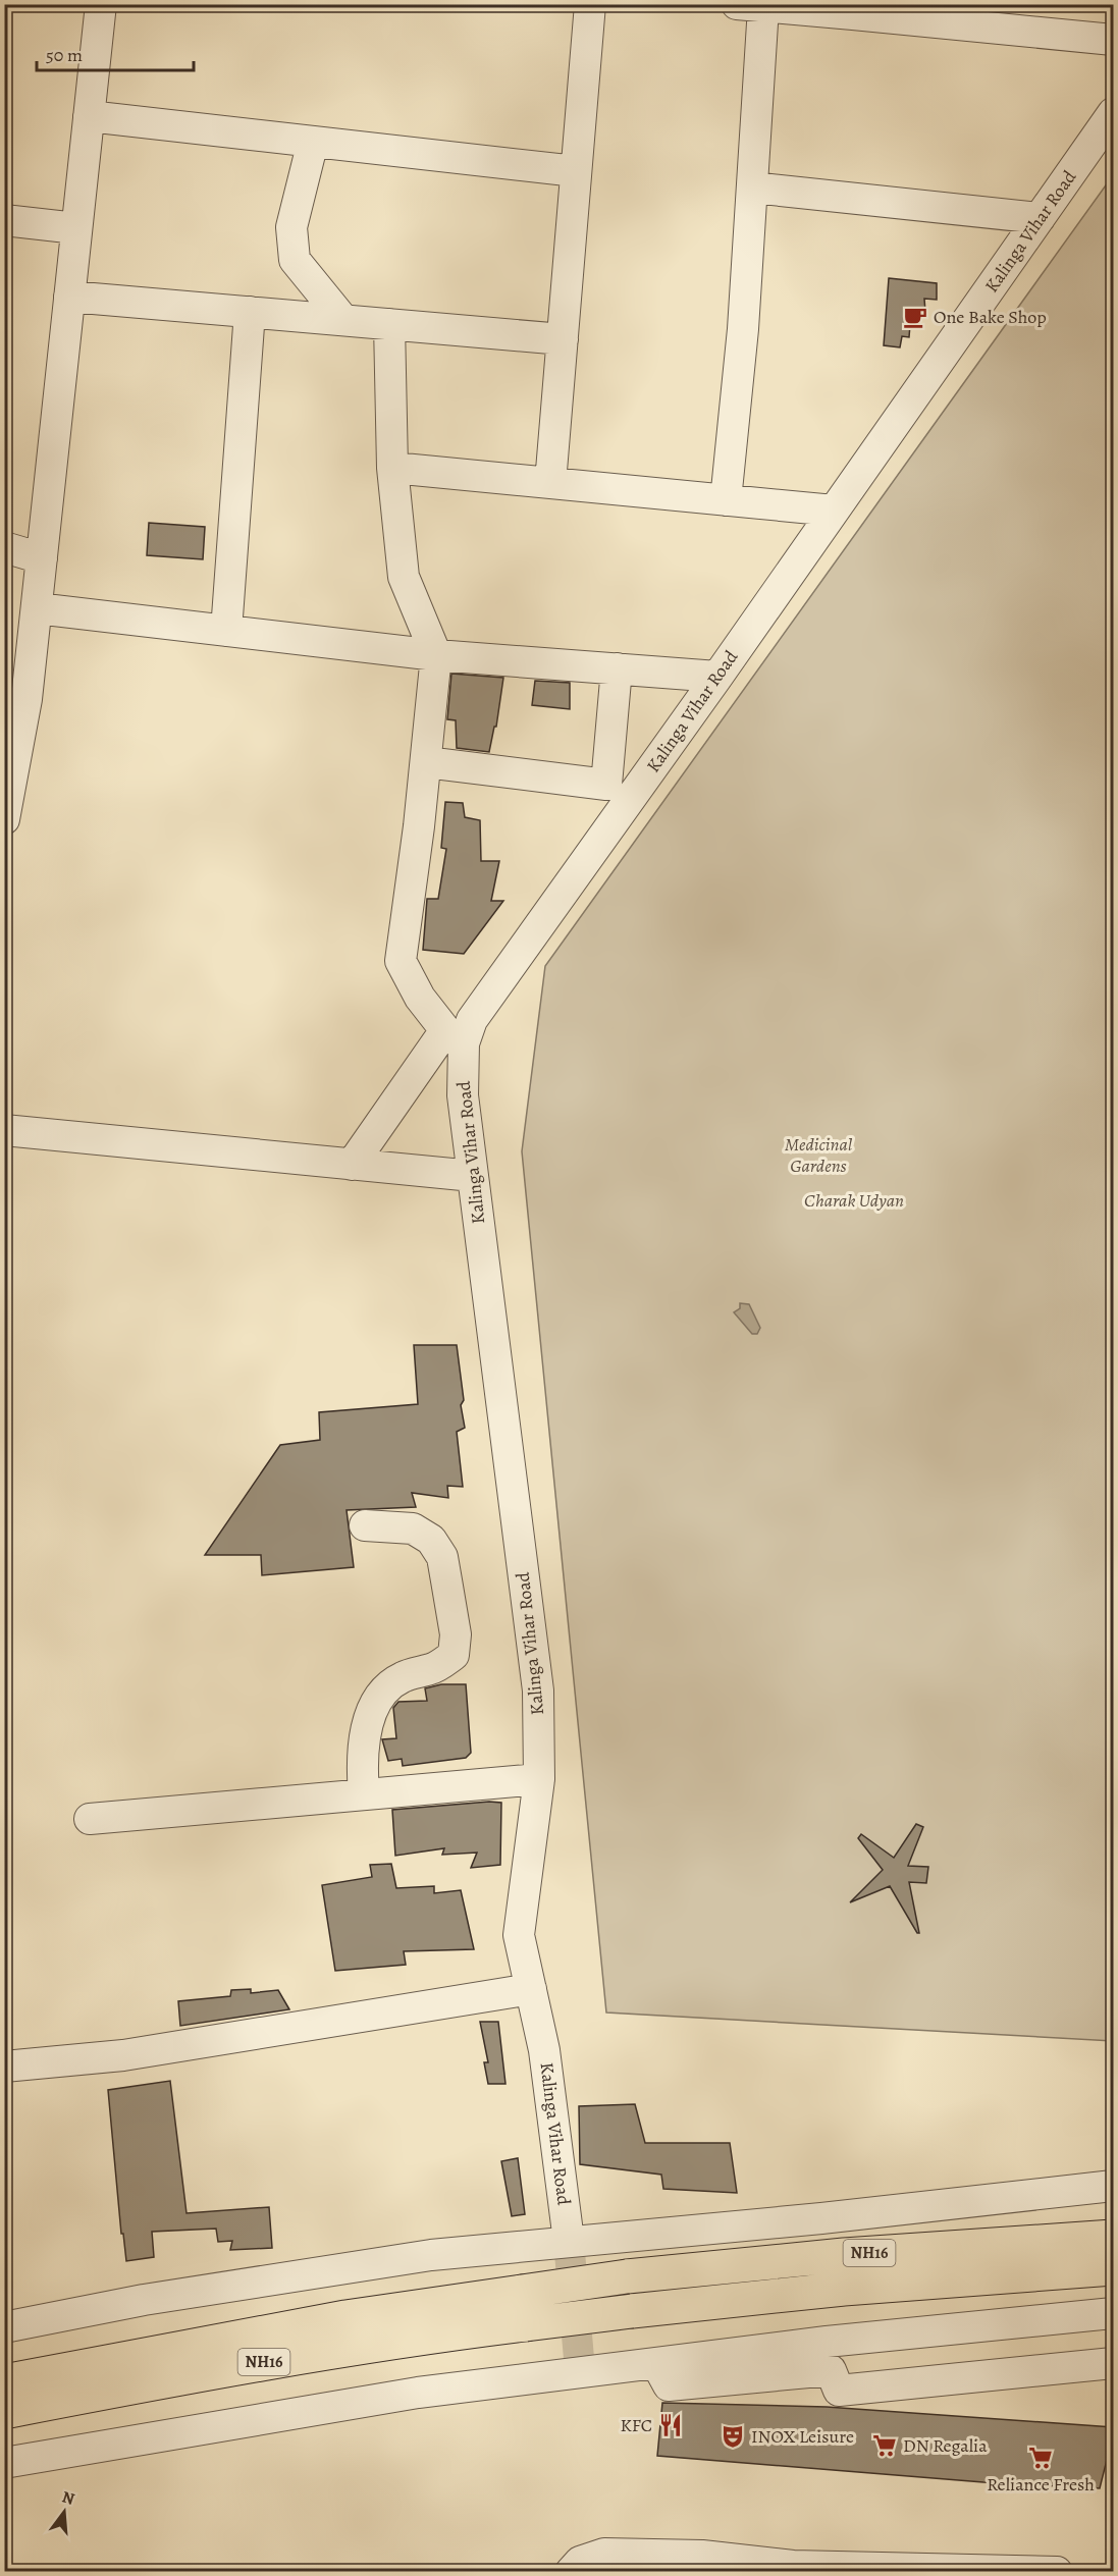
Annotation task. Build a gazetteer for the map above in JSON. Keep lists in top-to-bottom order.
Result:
{
  "streets": {
    "highway": ["NH16"],
    "street": ["Kalinga Vihar Road"]
  },
  "parks": ["Medicinal Gardens", "Charak Udyan"],
  "places": {
    "cafe": ["One Bake Shop"],
    "restaurant": ["KFC"],
    "theatre": ["INOX Leisure"],
    "supermarket": ["DN Regalia", "Reliance Fresh"]
  },
  "scale_bar": "50 m",
  "north": "top"
}
